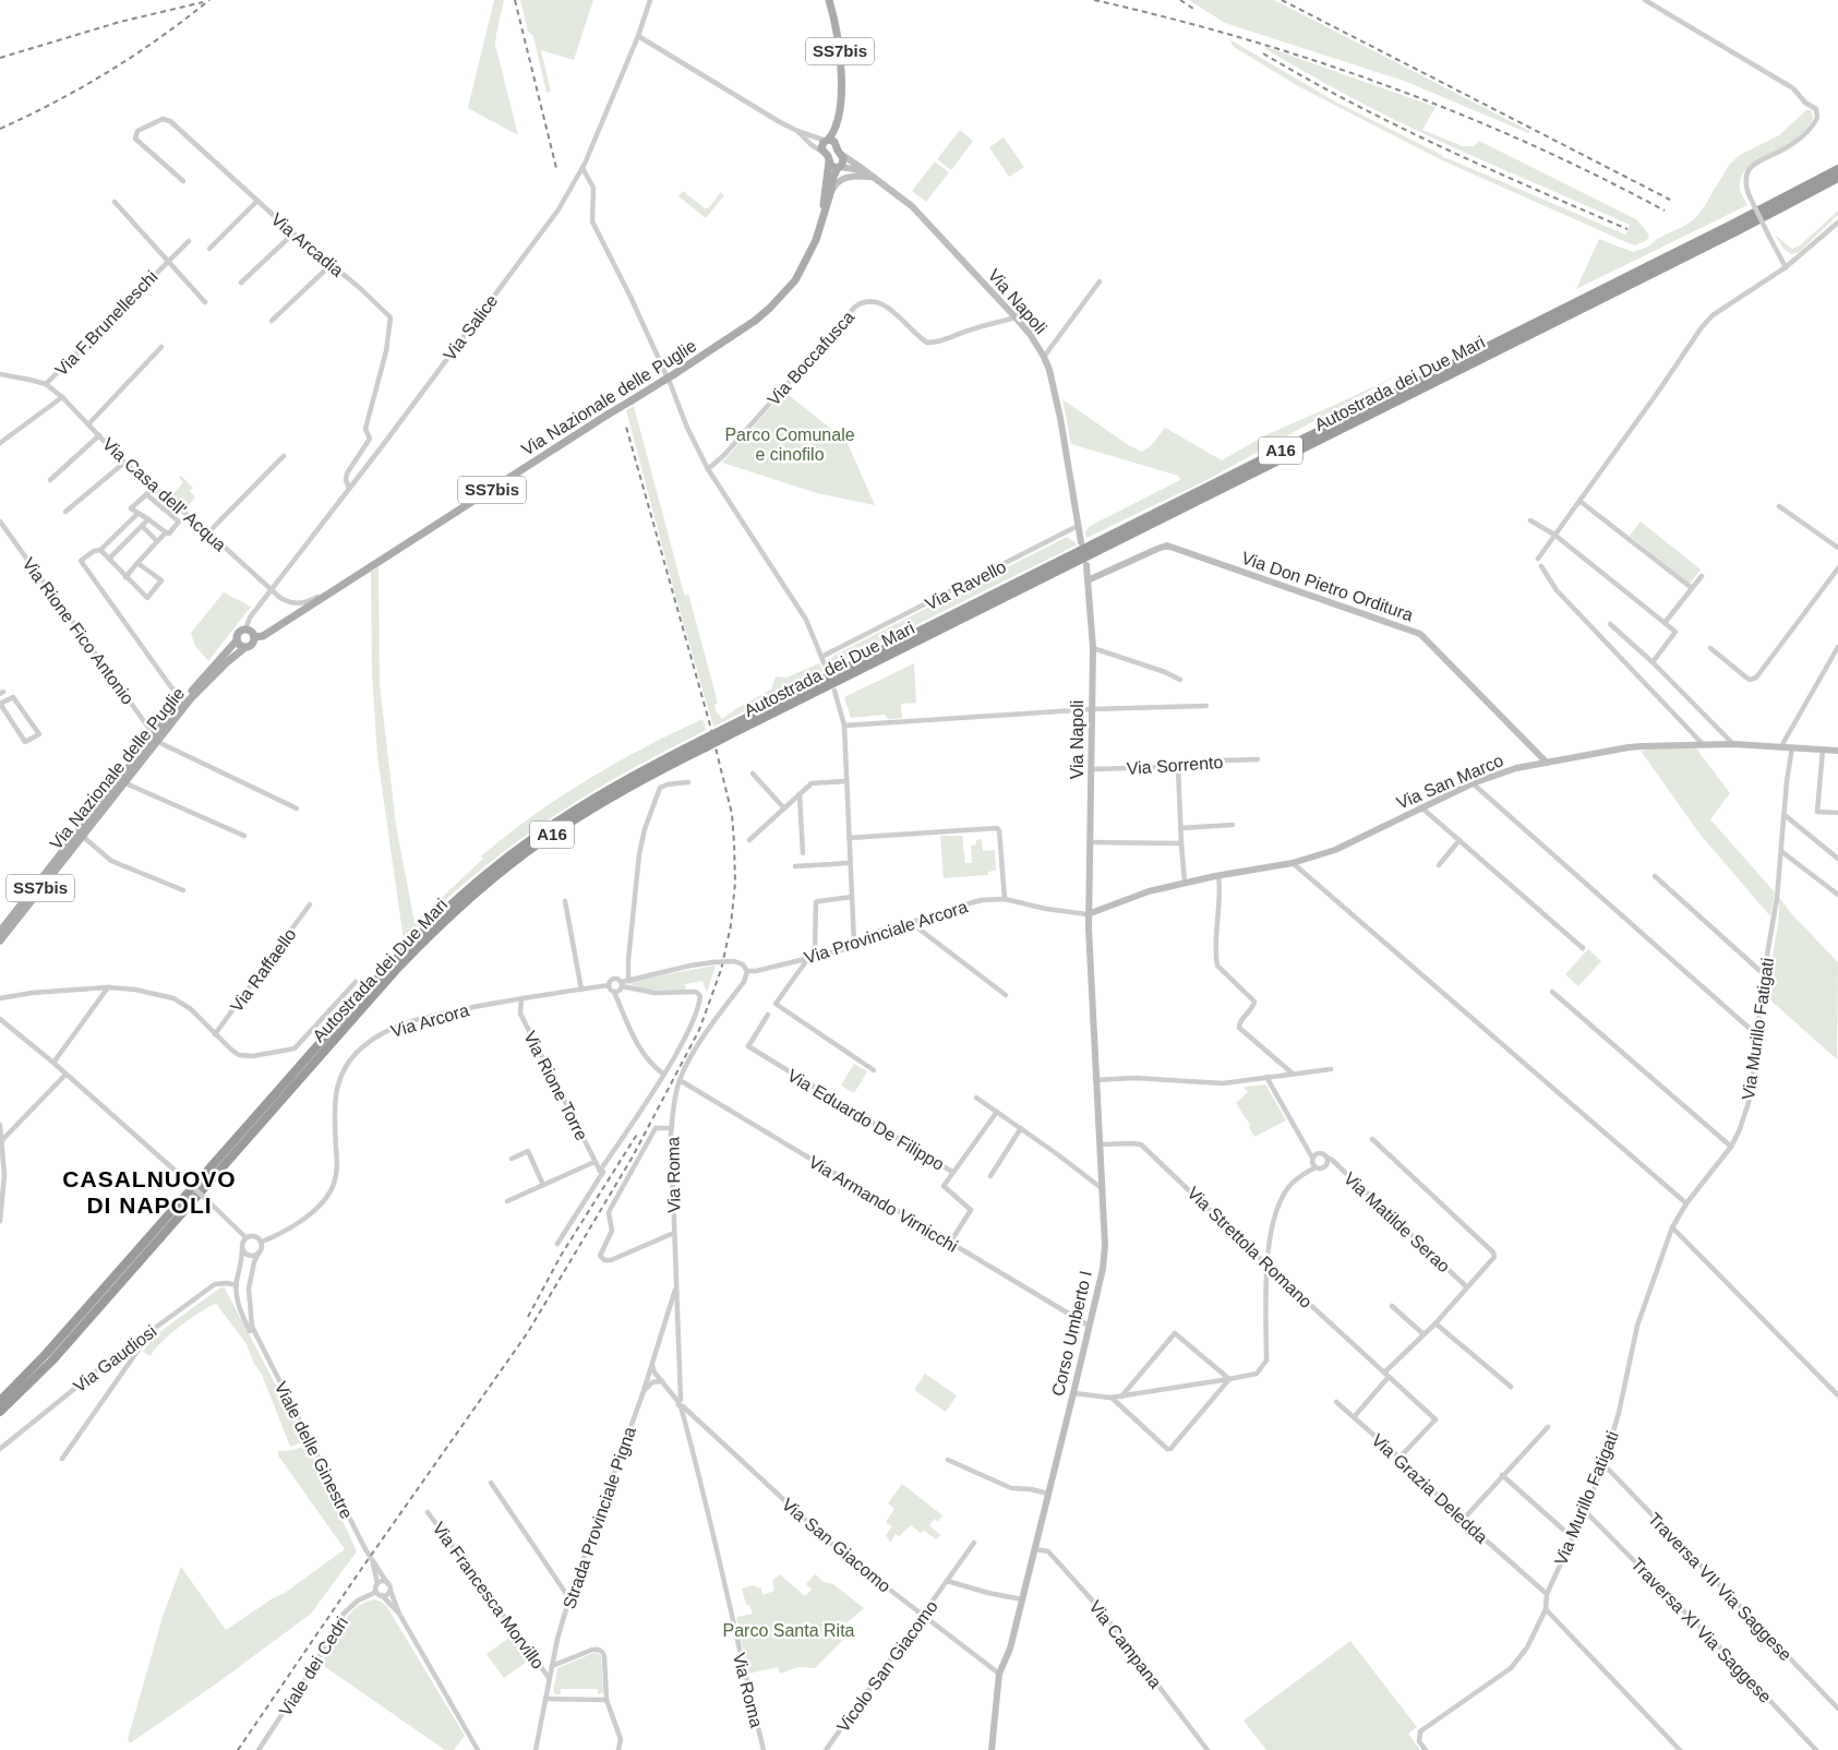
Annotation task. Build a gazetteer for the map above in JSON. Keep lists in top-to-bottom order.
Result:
{
  "streets": {
    "highway": ["Autostrada dei Due Mari", "A16"],
    "main road": [
      "SS7bis",
      "Via Napoli",
      "Via Nazionale delle Puglie",
      "Via Don Pietro Orditura",
      "Via San Marco",
      "Corso Umberto I"
    ],
    "street": [
      "Via Arcadia",
      "Via F.Brunelleschi",
      "Via Salice",
      "Via Boccafusca",
      "Via Casa dell' Acqua",
      "Via Ravello",
      "Via Rione Fico Antonio",
      "Via Sorrento",
      "Via Provinciale Arcora",
      "Via Raffaello",
      "Via Arcora",
      "Via Murillo Fatigati",
      "Via Rione Torre",
      "Via Eduardo De Filippo",
      "Via Roma",
      "Via Armando Virnicchi",
      "Via Matilde Serao",
      "Via Strettola Romano",
      "Via Gaudiosi",
      "Viale delle Ginestre",
      "Via Grazia Deledda",
      "Strada Provinciale Pigna",
      "Via San Giacomo",
      "Traversa VII Via Saggese",
      "Via Francesca Morvillo",
      "Traversa XI Via Saggese",
      "Via Campana",
      "Viale dei Cedri",
      "Vicolo San Giacomo"
    ]
  },
  "crossings": [
    ["SS7bis", "Via Salice"],
    ["SS7bis", "Via Nazionale delle Puglie"],
    ["Via Arcadia", "Via Salice"],
    ["Via Napoli", "Via Boccafusca"],
    ["Via Napoli", "Via Nazionale delle Puglie"],
    ["Via Napoli", "Via Ravello"],
    ["Via Napoli", "Via Don Pietro Orditura"],
    ["Via Napoli", "Via Sorrento"],
    ["Via Napoli", "Via San Marco"],
    ["Via Napoli", "Via Provinciale Arcora"],
    ["Via Napoli", "Corso Umberto I"],
    ["Via F.Brunelleschi", "Via Casa dell' Acqua"],
    ["Via Salice", "Via Nazionale delle Puglie"],
    ["Via Salice", "Via Casa dell' Acqua"],
    ["Via Nazionale delle Puglie", "Via Casa dell' Acqua"],
    ["Via Nazionale delle Puglie", "Via Rione Fico Antonio"],
    ["Via Don Pietro Orditura", "Via San Marco"],
    ["Via San Marco", "Via Provinciale Arcora"],
    ["Via San Marco", "Via Murillo Fatigati"],
    ["Via San Marco", "Corso Umberto I"],
    ["Via Provinciale Arcora", "Via Arcora"],
    ["Via Provinciale Arcora", "Via Roma"],
    ["Via Provinciale Arcora", "Corso Umberto I"],
    ["Via Arcora", "Via Rione Torre"],
    ["Via Arcora", "Via Roma"],
    ["Via Arcora", "Viale delle Ginestre"],
    ["Via Murillo Fatigati", "Via Grazia Deledda"],
    ["Via Murillo Fatigati", "Traversa VII Via Saggese"],
    ["Via Murillo Fatigati", "Traversa XI Via Saggese"],
    ["Via Roma", "Via Armando Virnicchi"],
    ["Via Roma", "Strada Provinciale Pigna"],
    ["Via Roma", "Via San Giacomo"],
    ["Via Armando Virnicchi", "Corso Umberto I"],
    ["Via Strettola Romano", "Corso Umberto I"],
    ["Via Strettola Romano", "Via Grazia Deledda"],
    ["Corso Umberto I", "Via San Giacomo"],
    ["Corso Umberto I", "Via Campana"],
    ["Via Gaudiosi", "Viale delle Ginestre"],
    ["Viale delle Ginestre", "Viale dei Cedri"],
    ["Strada Provinciale Pigna", "Via Francesca Morvillo"],
    ["Via San Giacomo", "Vicolo San Giacomo"]
  ],
  "districts": ["CASALNUOVO DI NAPOLI"],
  "parks": ["Parco Comunale e cinofilo", "Parco Santa Rita"]
}
